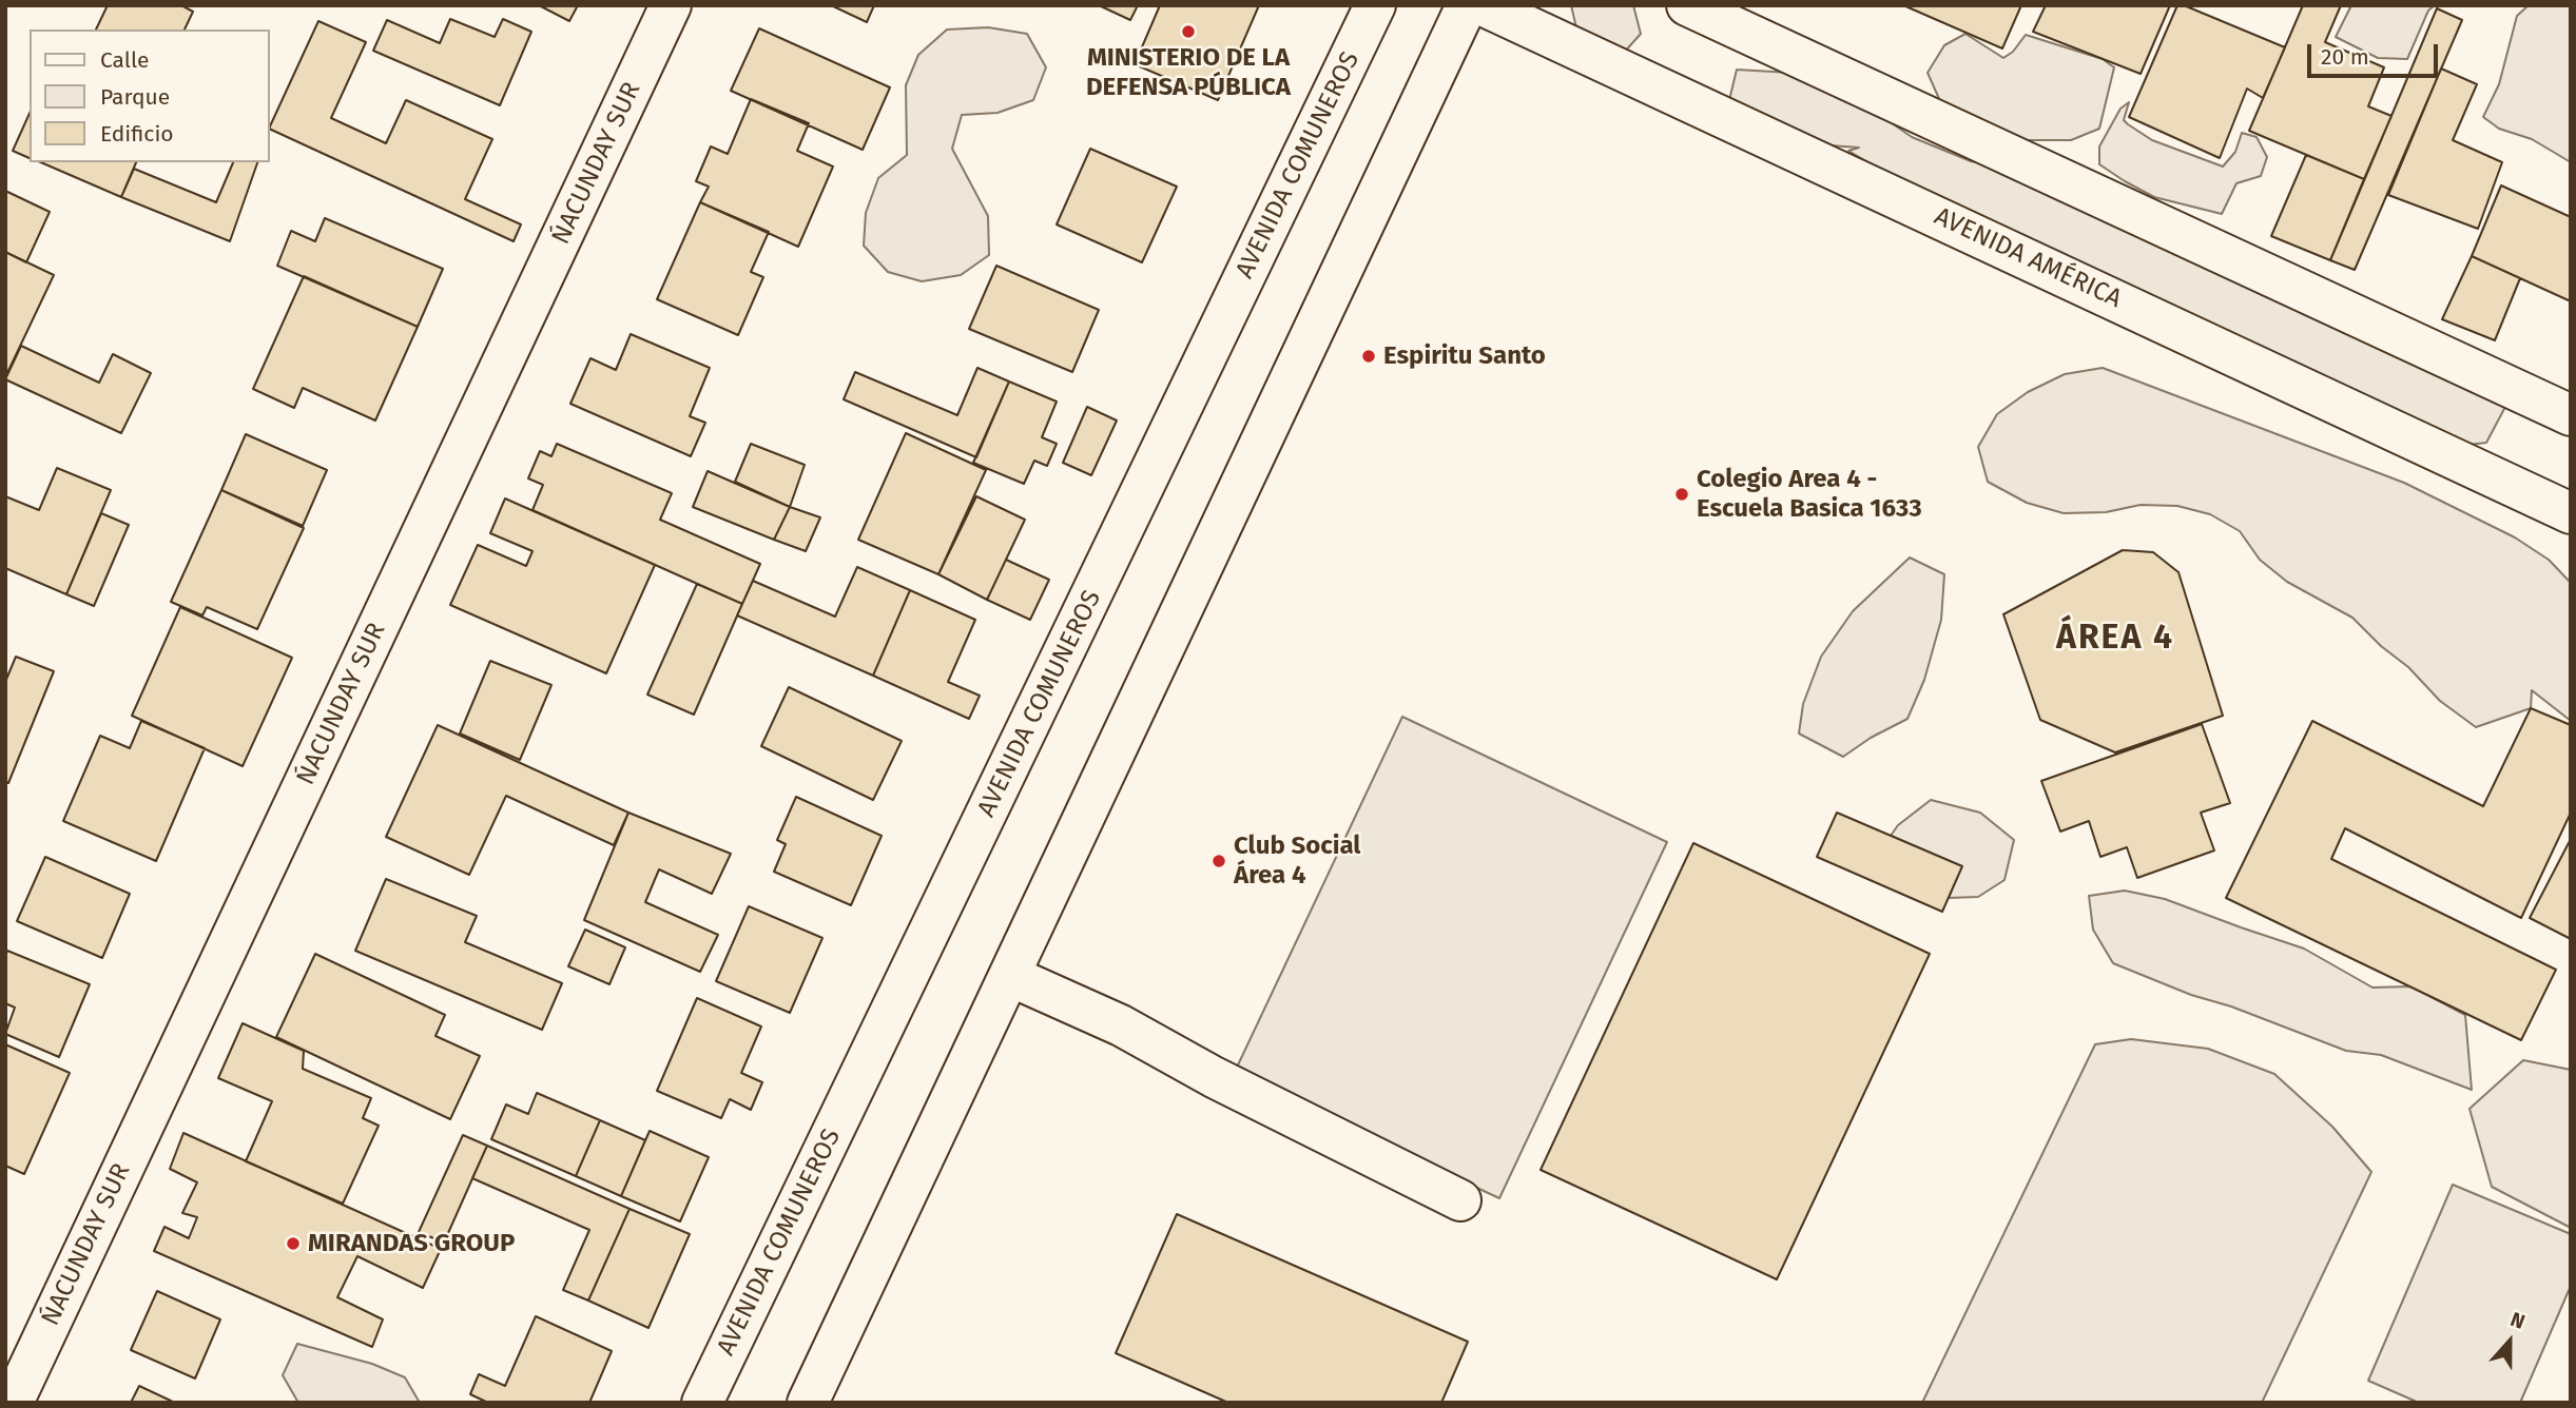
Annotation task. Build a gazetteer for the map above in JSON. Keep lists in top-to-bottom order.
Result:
{
  "streets": {
    "street": ["ŃACUNDAY SUR", "AVENIDA COMUNEROS", "AVENIDA AMÉRICA"]
  },
  "districts": ["ÁREA 4"],
  "places": [
    "MINISTERIO DE LA DEFENSA PÚBLICA",
    "Espiritu Santo",
    "Colegio Area 4 - Escuela Basica 1633",
    "Club Social Área 4",
    "MIRANDAS GROUP"
  ],
  "legend": ["Calle", "Parque", "Edificio"],
  "scale_bar": "20 m",
  "north": "top"
}
